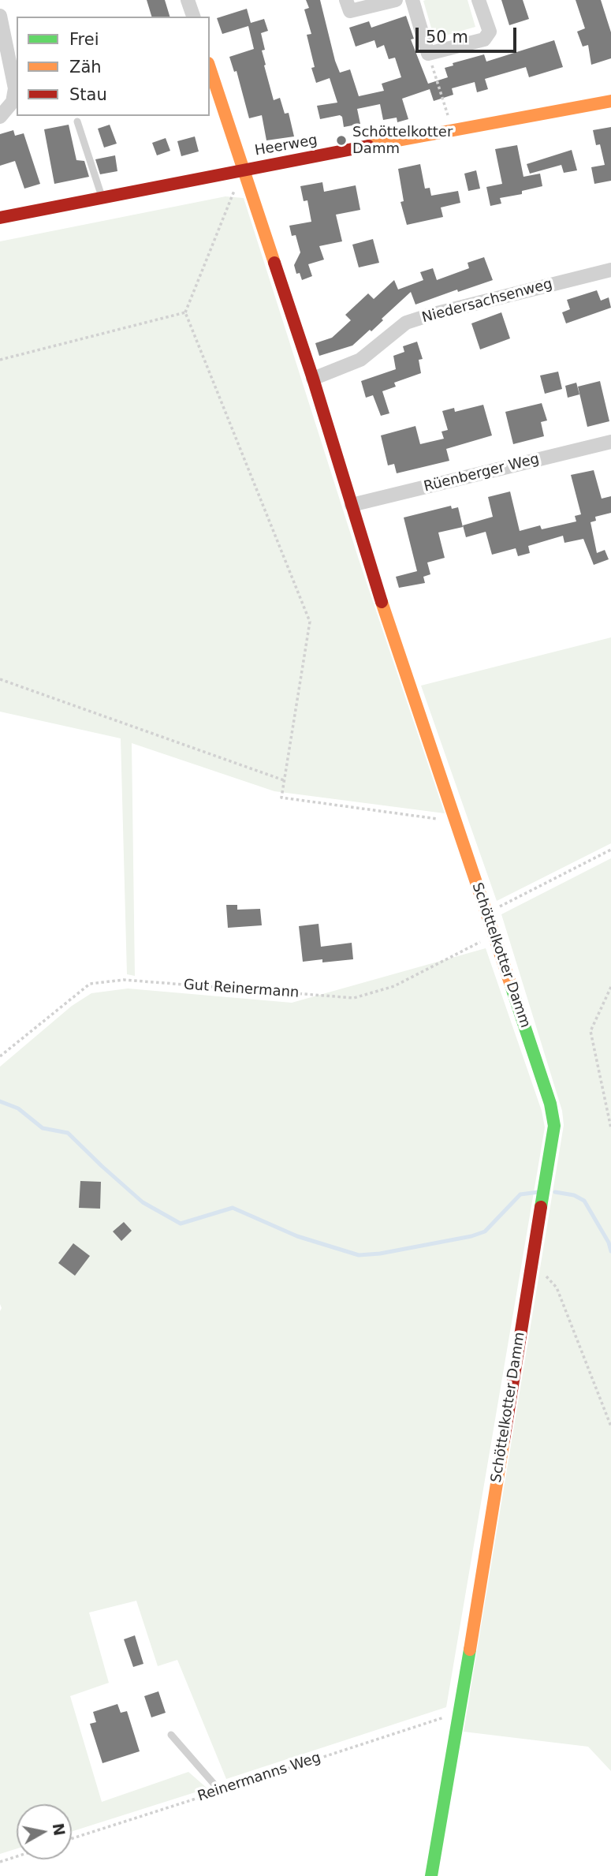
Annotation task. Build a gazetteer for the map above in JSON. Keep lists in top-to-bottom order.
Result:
{
  "streets": {
    "street": [
      "Heerweg",
      "Niedersachsenweg",
      "Rüenberger Weg",
      "Schöttelkotter Damm"
    ],
    "path": ["Gut Reinermann", "Reinermanns Weg"]
  },
  "crossings": [
    ["Heerweg", "Schöttelkotter Damm"],
    ["Niedersachsenweg", "Schöttelkotter Damm"],
    ["Rüenberger Weg", "Schöttelkotter Damm"],
    ["Schöttelkotter Damm", "Gut Reinermann"],
    ["Schöttelkotter Damm", "Reinermanns Weg"]
  ],
  "places": ["Schöttelkotter Damm"],
  "legend": ["Frei", "Zäh", "Stau"],
  "scale_bar": "50 m",
  "north": "right"
}
